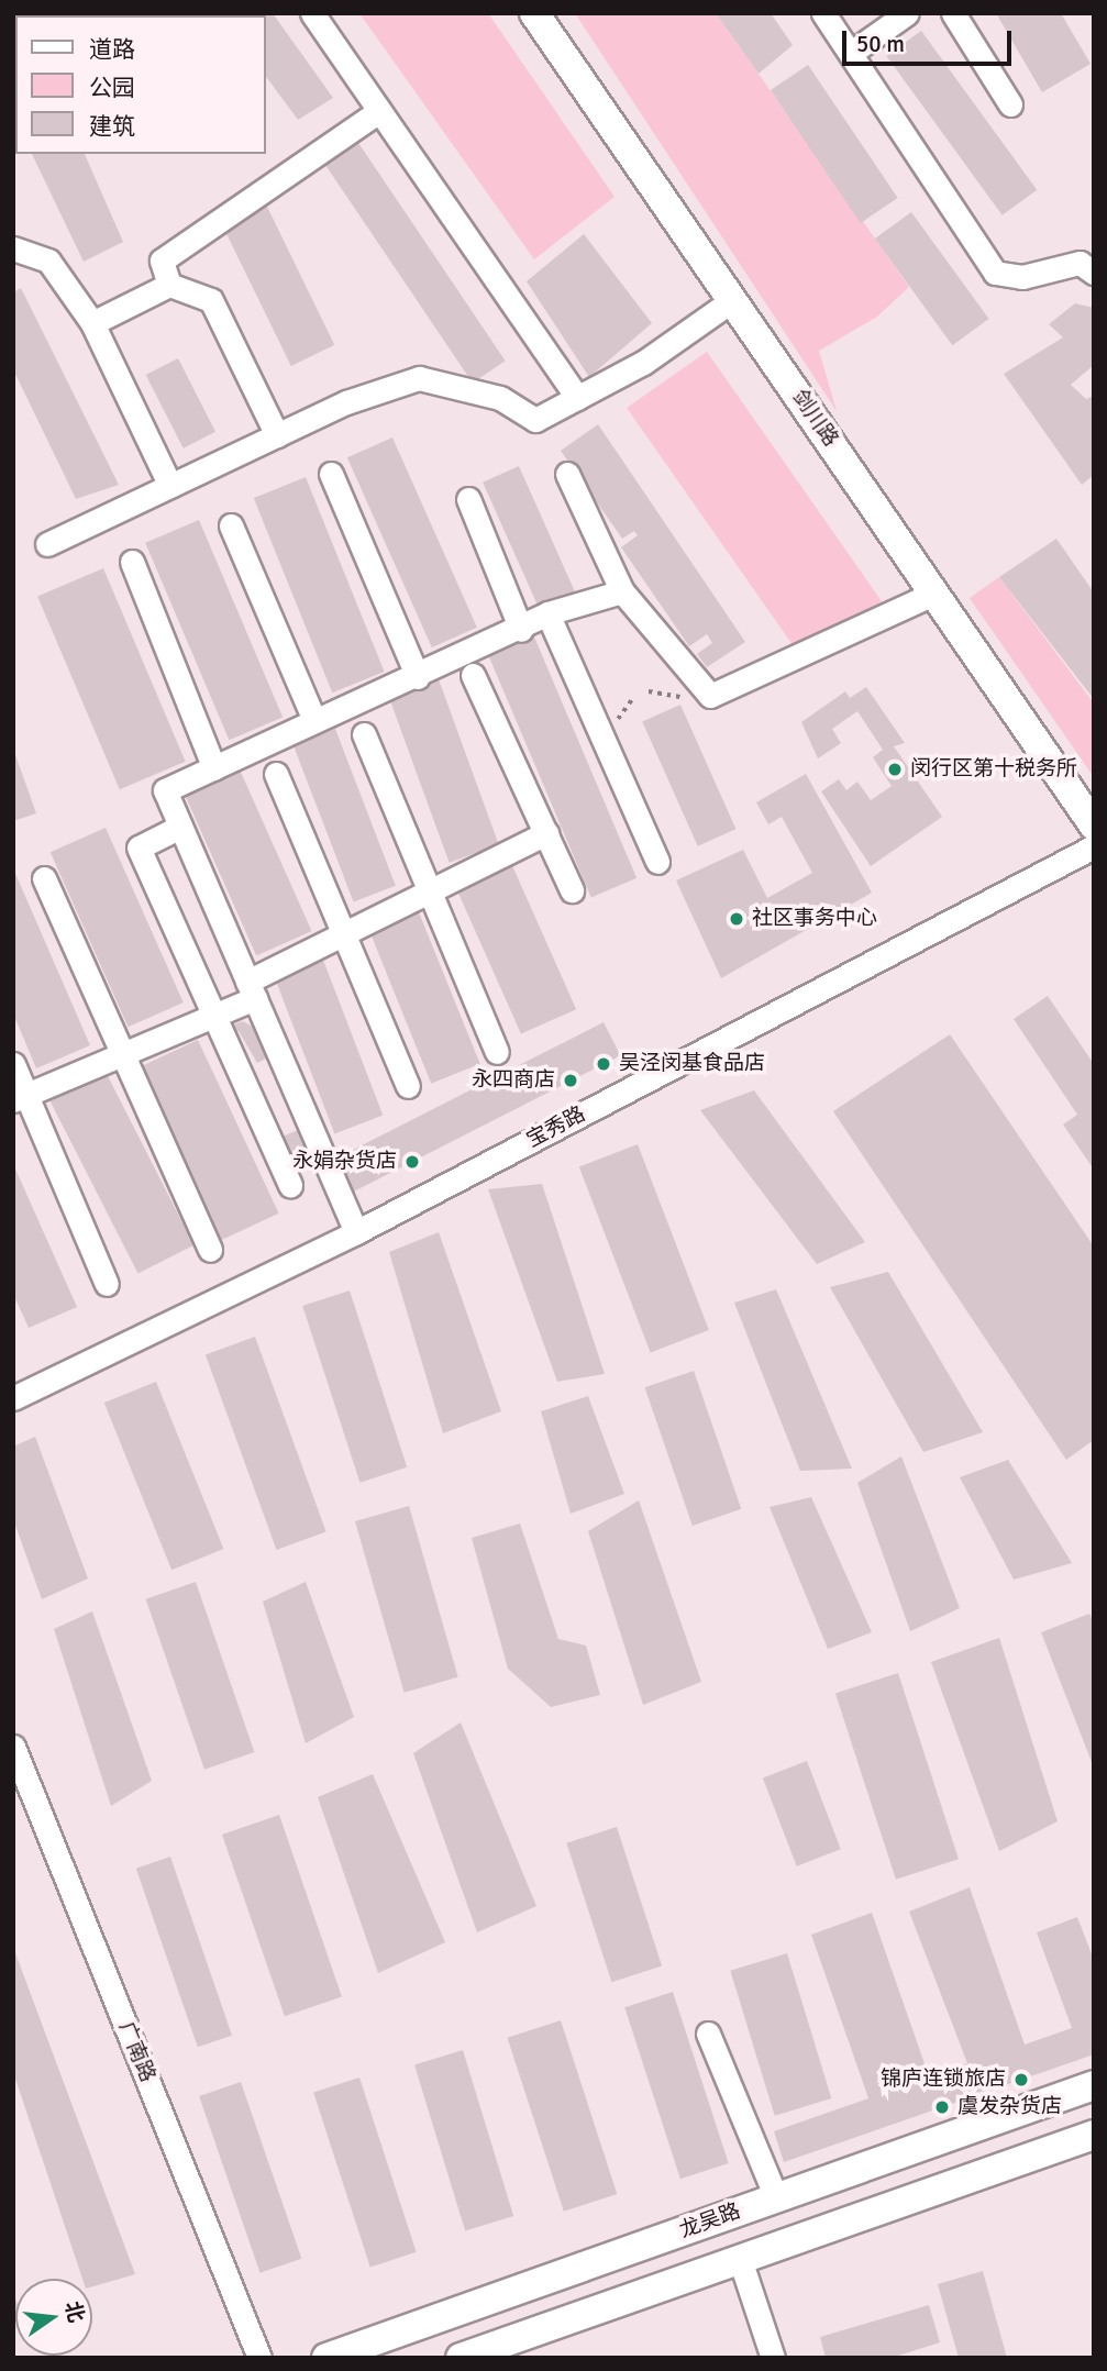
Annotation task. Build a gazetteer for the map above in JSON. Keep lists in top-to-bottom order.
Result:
{
  "streets": {
    "main road": ["剑川路", "龙吴路"],
    "street": ["宝秀路", "广南路"]
  },
  "places": [
    "闵行区第十税务所",
    "社区事务中心",
    "吴泾闵基食品店",
    "永四商店",
    "永娟杂货店",
    "锦庐连锁旅店",
    "虞发杂货店"
  ],
  "legend": ["道路", "公园", "建筑"],
  "scale_bar": "50 m",
  "north": "right"
}
